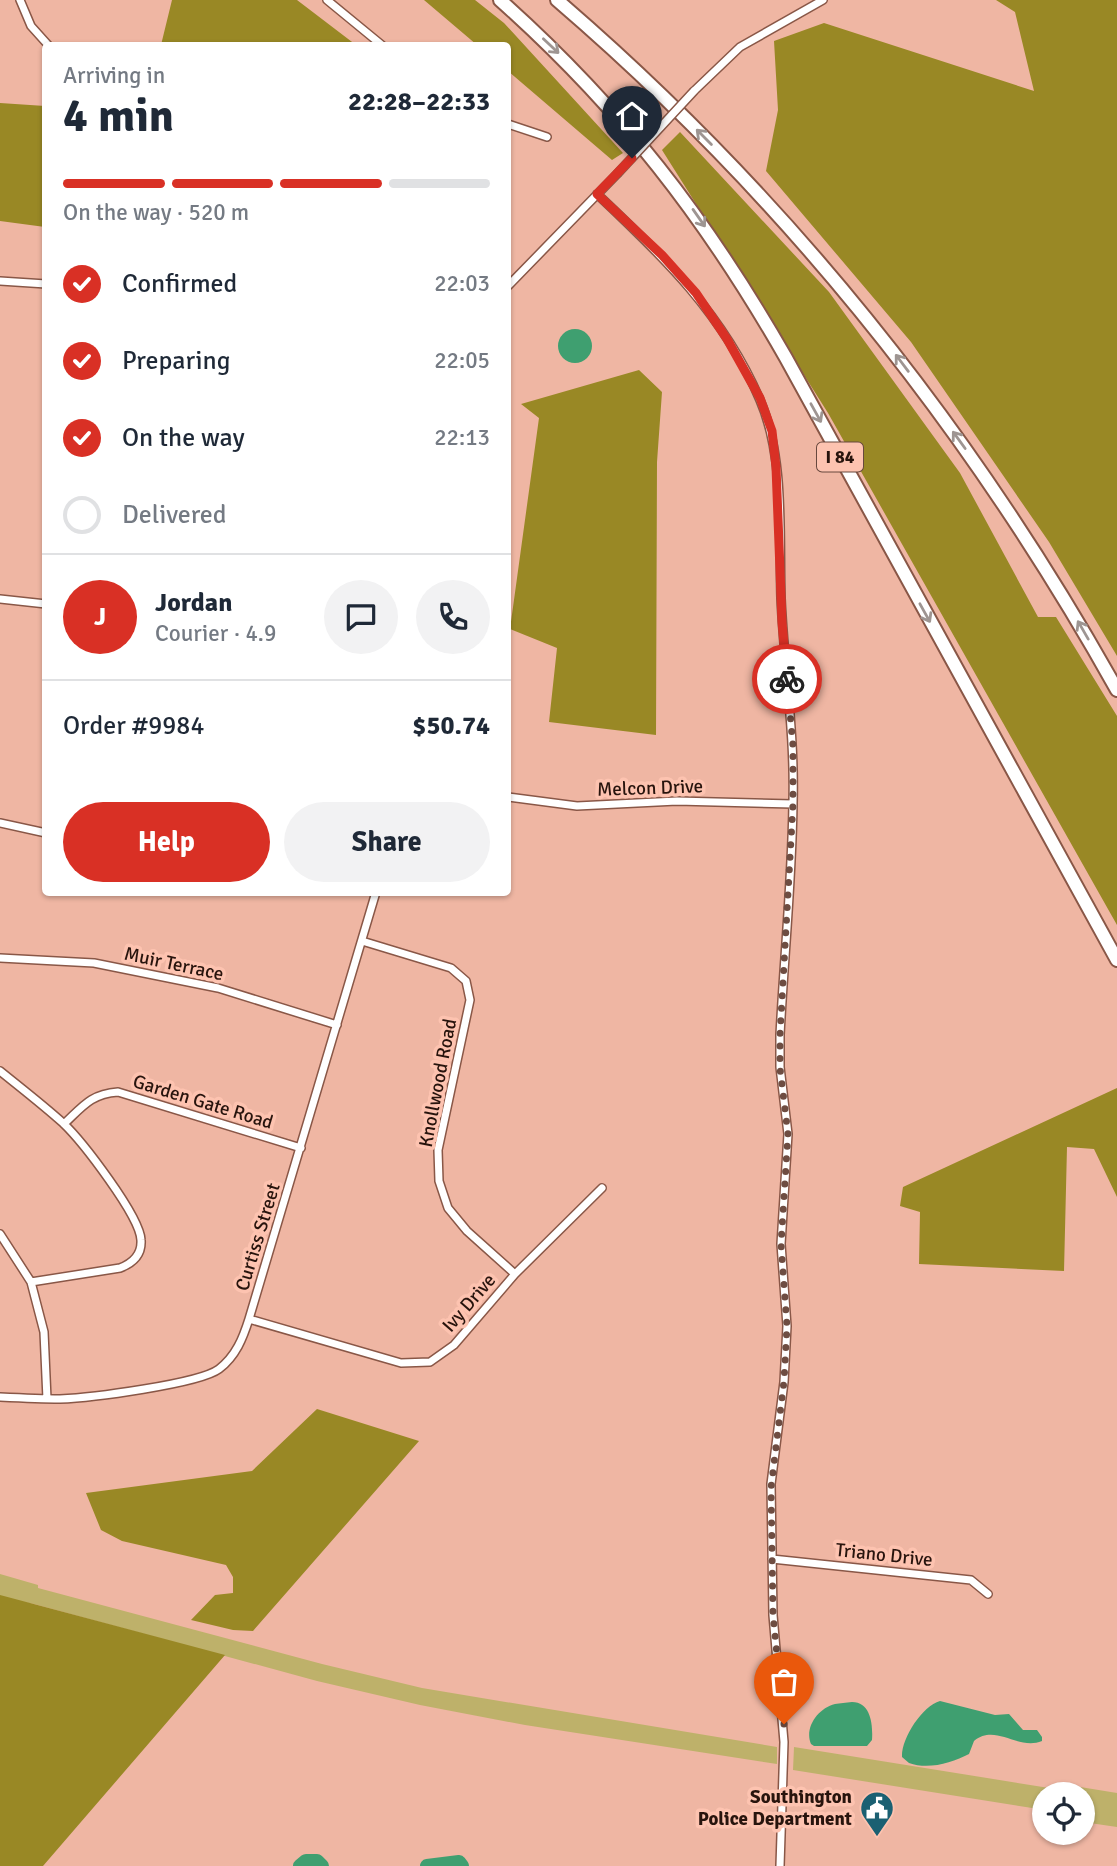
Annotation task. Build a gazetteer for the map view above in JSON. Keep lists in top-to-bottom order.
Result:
{
  "streets": {
    "highway": ["I 84"],
    "street": [
      "Melcon Drive",
      "Muir Terrace",
      "Knollwood Road",
      "Garden Gate Road",
      "Curtiss Street",
      "Ivy Drive",
      "Triano Drive"
    ]
  },
  "crossings": [
    ["Muir Terrace", "Curtiss Street"],
    ["Knollwood Road", "Curtiss Street"],
    ["Knollwood Road", "Ivy Drive"],
    ["Garden Gate Road", "Curtiss Street"],
    ["Curtiss Street", "Ivy Drive"]
  ],
  "places": {
    "public building": ["Southington Police Department"]
  },
  "page": {
    "heading": ["4 min", "Arriving in", "22:28–22:33"],
    "panel": [
      "Jordan",
      "Courier · 4.9",
      "Order #9984",
      "$50.74"
    ],
    "bar": "On the way · 520 m",
    "list": [
      ["Confirmed", "22:03"],
      ["Preparing", "22:05"],
      ["On the way", "22:13"],
      "Delivered"
    ],
    "round": "J",
    "buttons": ["Help", "Share"]
  }
}
